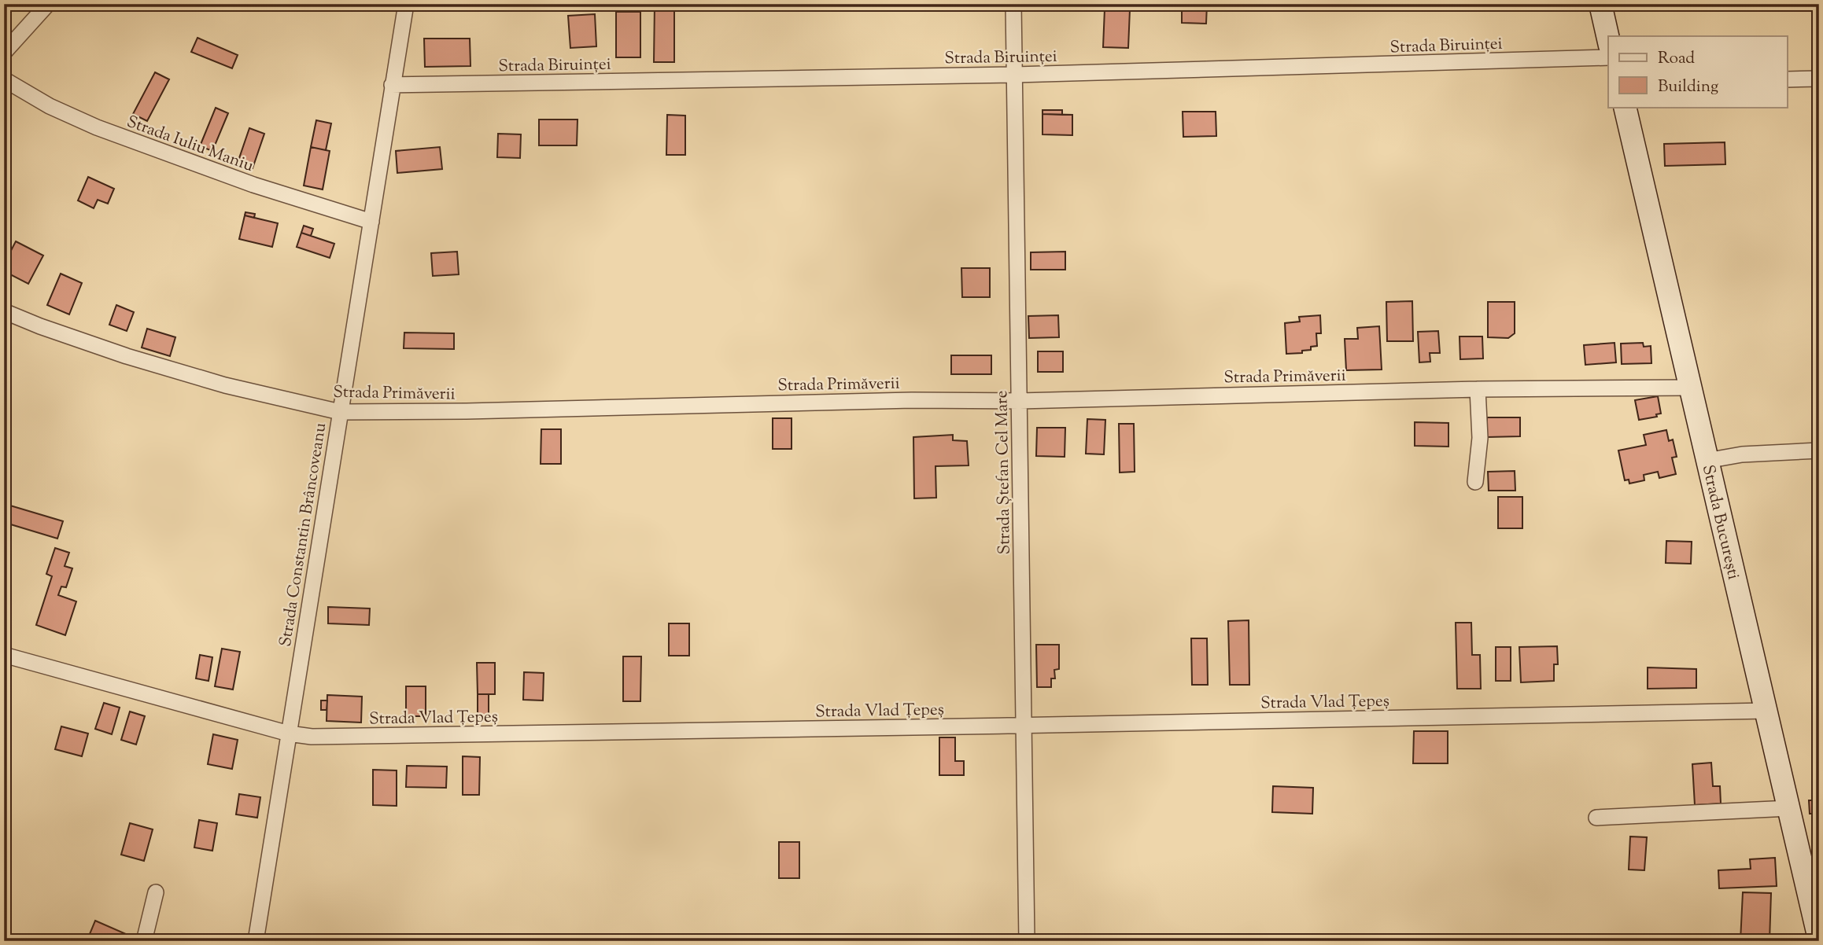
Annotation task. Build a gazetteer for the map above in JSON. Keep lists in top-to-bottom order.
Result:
{
  "streets": {
    "main road": ["Strada București"],
    "street": [
      "Strada Biruinței",
      "Strada Iuliu Maniu",
      "Strada Primăverii",
      "Strada Ștefan Cel Mare",
      "Strada Constantin Brâncoveanu",
      "Strada Vlad Țepeș"
    ]
  },
  "crossings": [
    ["Strada Biruinței", "Strada Ștefan Cel Mare"],
    ["Strada Biruinței", "Strada Constantin Brâncoveanu"],
    ["Strada Iuliu Maniu", "Strada Constantin Brâncoveanu"],
    ["Strada Primăverii", "Strada Ștefan Cel Mare"],
    ["Strada Primăverii", "Strada București"],
    ["Strada Primăverii", "Strada Constantin Brâncoveanu"],
    ["Strada Ștefan Cel Mare", "Strada Vlad Țepeș"],
    ["Strada București", "Strada Vlad Țepeș"],
    ["Strada Constantin Brâncoveanu", "Strada Vlad Țepeș"]
  ],
  "legend": ["Road", "Building"]
}
